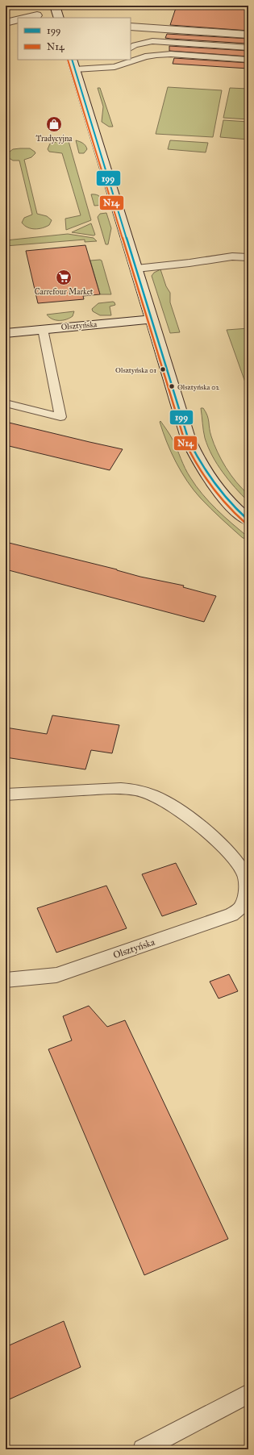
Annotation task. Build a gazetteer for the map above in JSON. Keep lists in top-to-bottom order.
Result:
{
  "streets": {
    "street": ["Olsztyńska"]
  },
  "places": {
    "shop": ["Tradycyjna"],
    "supermarket": ["Carrefour Market"],
    "other": ["Olsztyńska 01", "Olsztyńska 02"]
  },
  "lines": ["transit line 199", "transit line N14"],
  "legend": ["199", "N14"]
}
